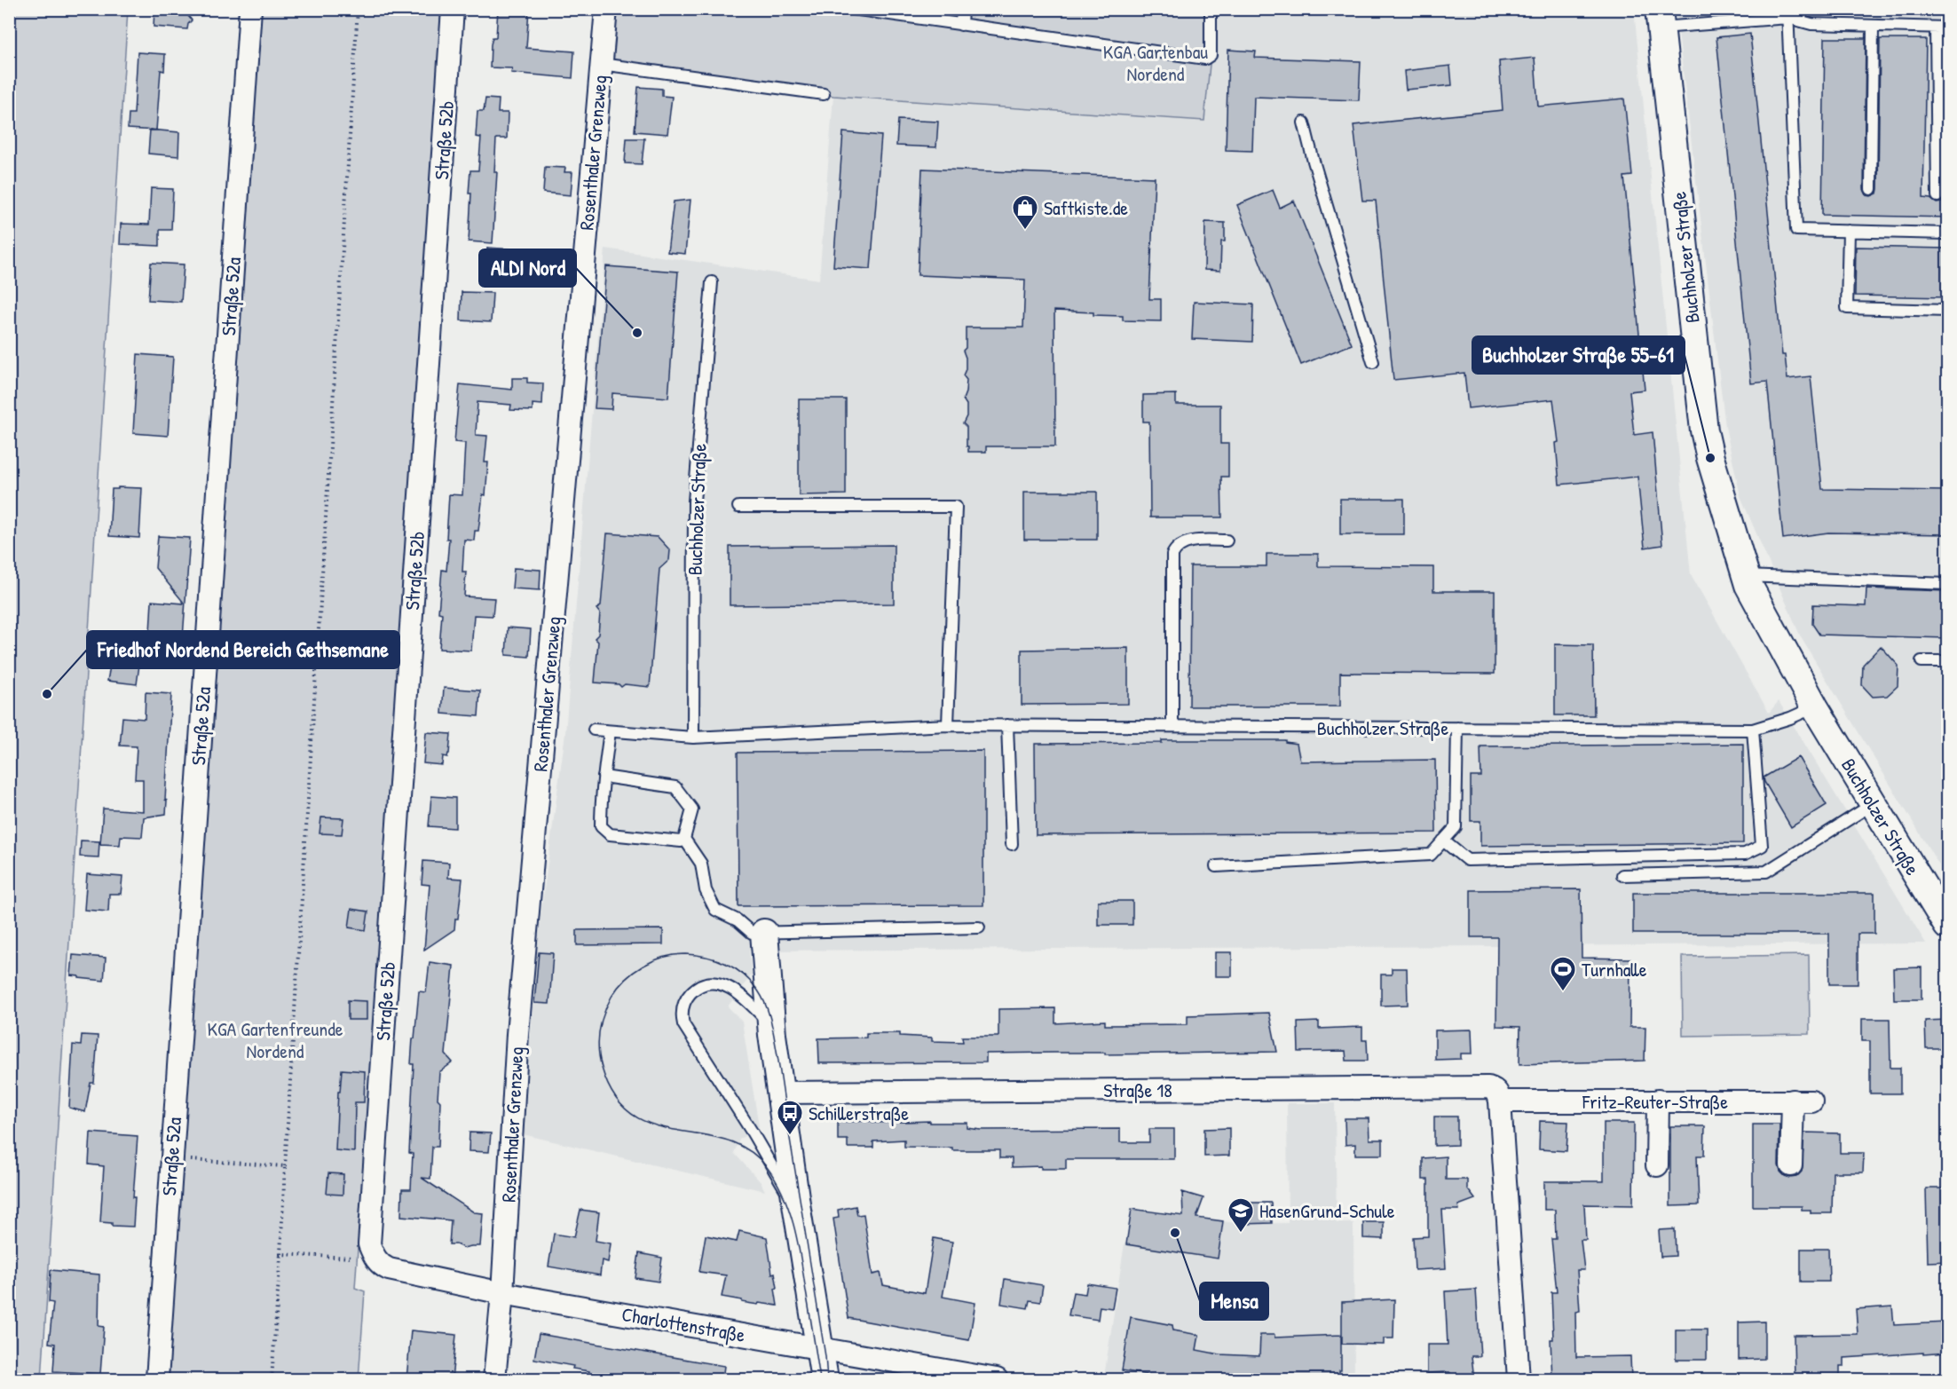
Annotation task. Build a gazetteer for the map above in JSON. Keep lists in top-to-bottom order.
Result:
{
  "streets": {
    "street": [
      "Straße 52b",
      "Rosenthaler Grenzweg",
      "Buchholzer Straße",
      "Straße 52a",
      "Straße 18",
      "Fritz-Reuter-Straße",
      "Charlottenstraße"
    ]
  },
  "crossings": [
    ["Straße 52b", "Charlottenstraße"],
    ["Rosenthaler Grenzweg", "Charlottenstraße"],
    ["Straße 18", "Fritz-Reuter-Straße"]
  ],
  "parks": ["KGA Gartenbau Nordend", "KGA Gartenfreunde Nordend"],
  "places": {
    "shop": ["Saftkiste.de"],
    "other": [
      "ALDI Nord",
      "Buchholzer Straße 55-61",
      "Friedhof Nordend Bereich Gethsemane",
      "Mensa"
    ],
    "sports": ["Turnhalle"],
    "bus stop": ["Schillerstraße"],
    "school or university": ["HasenGrund-Schule"]
  }
}
